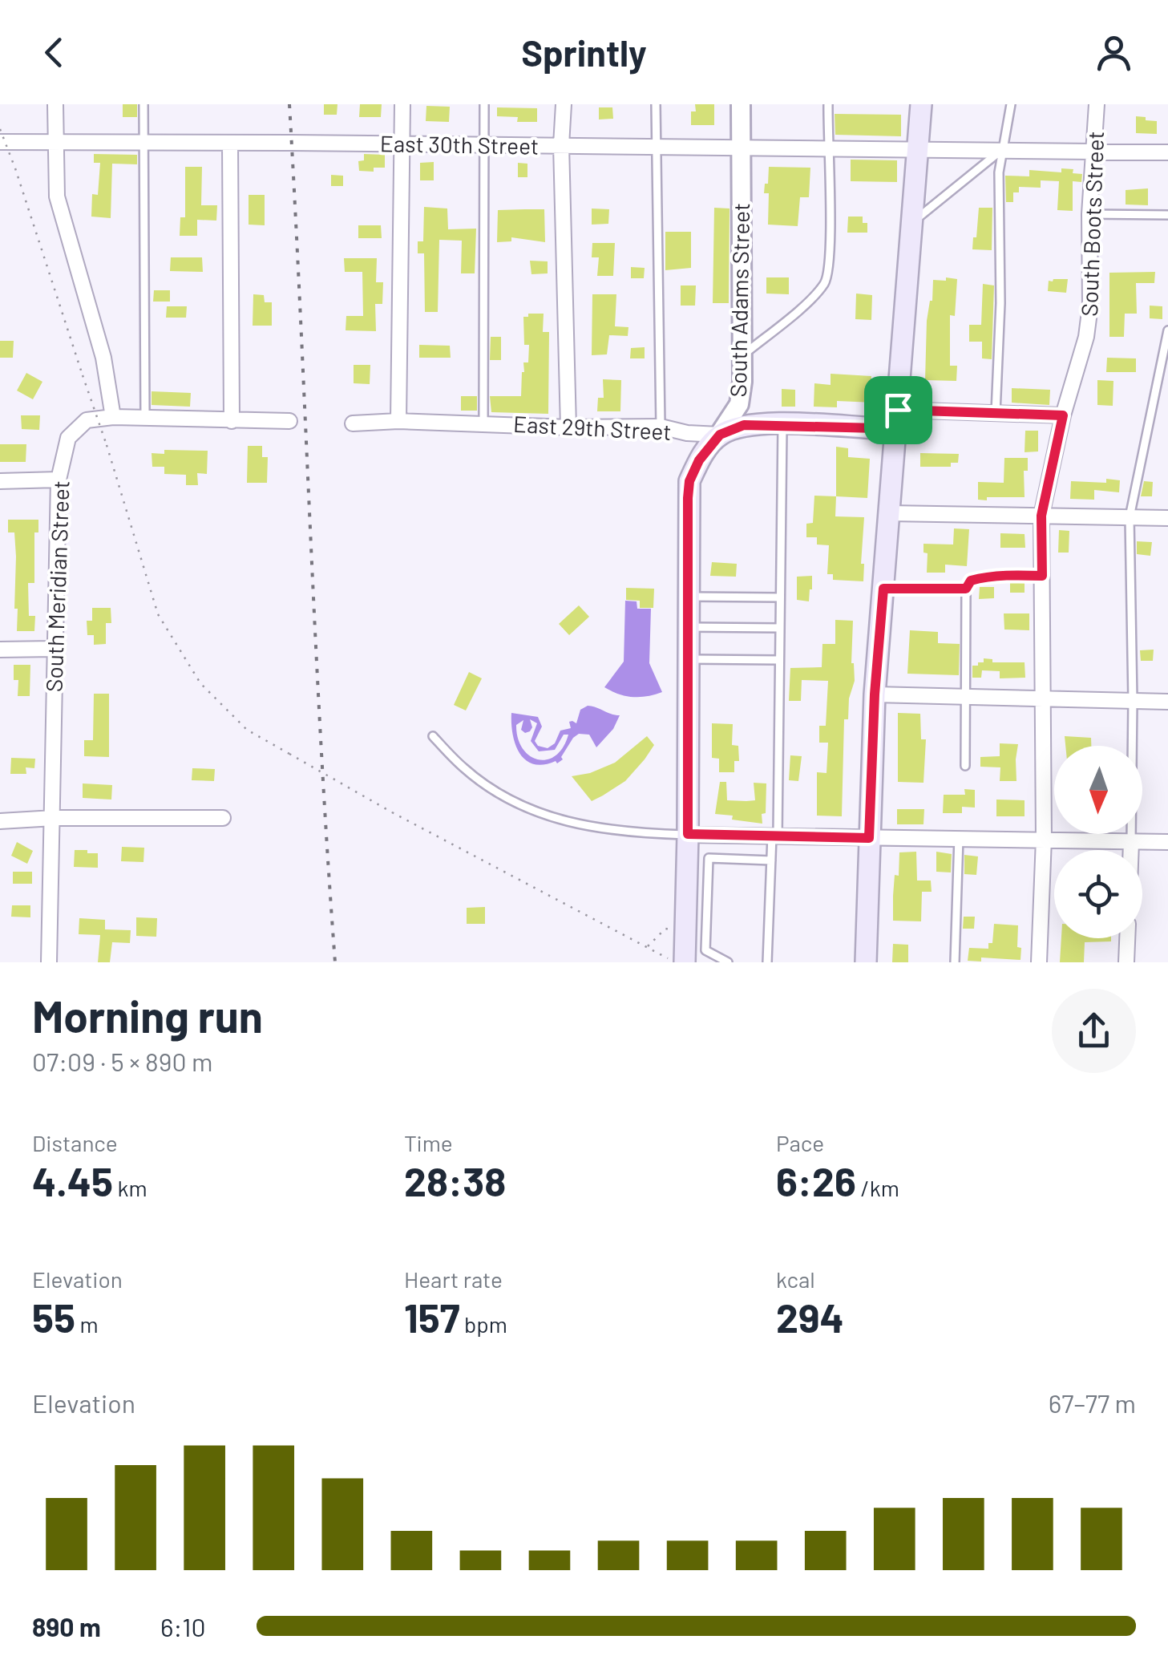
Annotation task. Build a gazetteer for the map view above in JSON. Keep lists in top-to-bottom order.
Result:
{
  "streets": {
    "main road": ["South Adams Street", "East 29th Street"],
    "street": ["East 30th Street", "South Boots Street", "South Meridian Street"]
  },
  "crossings": [
    ["East 30th Street", "South Boots Street"],
    ["East 30th Street", "South Adams Street"],
    ["South Adams Street", "East 29th Street"]
  ],
  "north": "bottom",
  "page": {
    "header": "Sprintly",
    "heading": ["Morning run", "07:09 · 5 × 890 m"],
    "stats": [
      ["Distance", "4.45 km"],
      ["Time", "28:38"],
      ["Pace", "6:26 /km"],
      ["Elevation", "55 m"],
      ["Heart rate", "157 bpm"],
      ["kcal", "294"]
    ],
    "chart": ["Elevation", "67–77 m"],
    "list": [
      {
        "name": "890 m",
        "note": "6:10"
      }
    ]
  }
}
